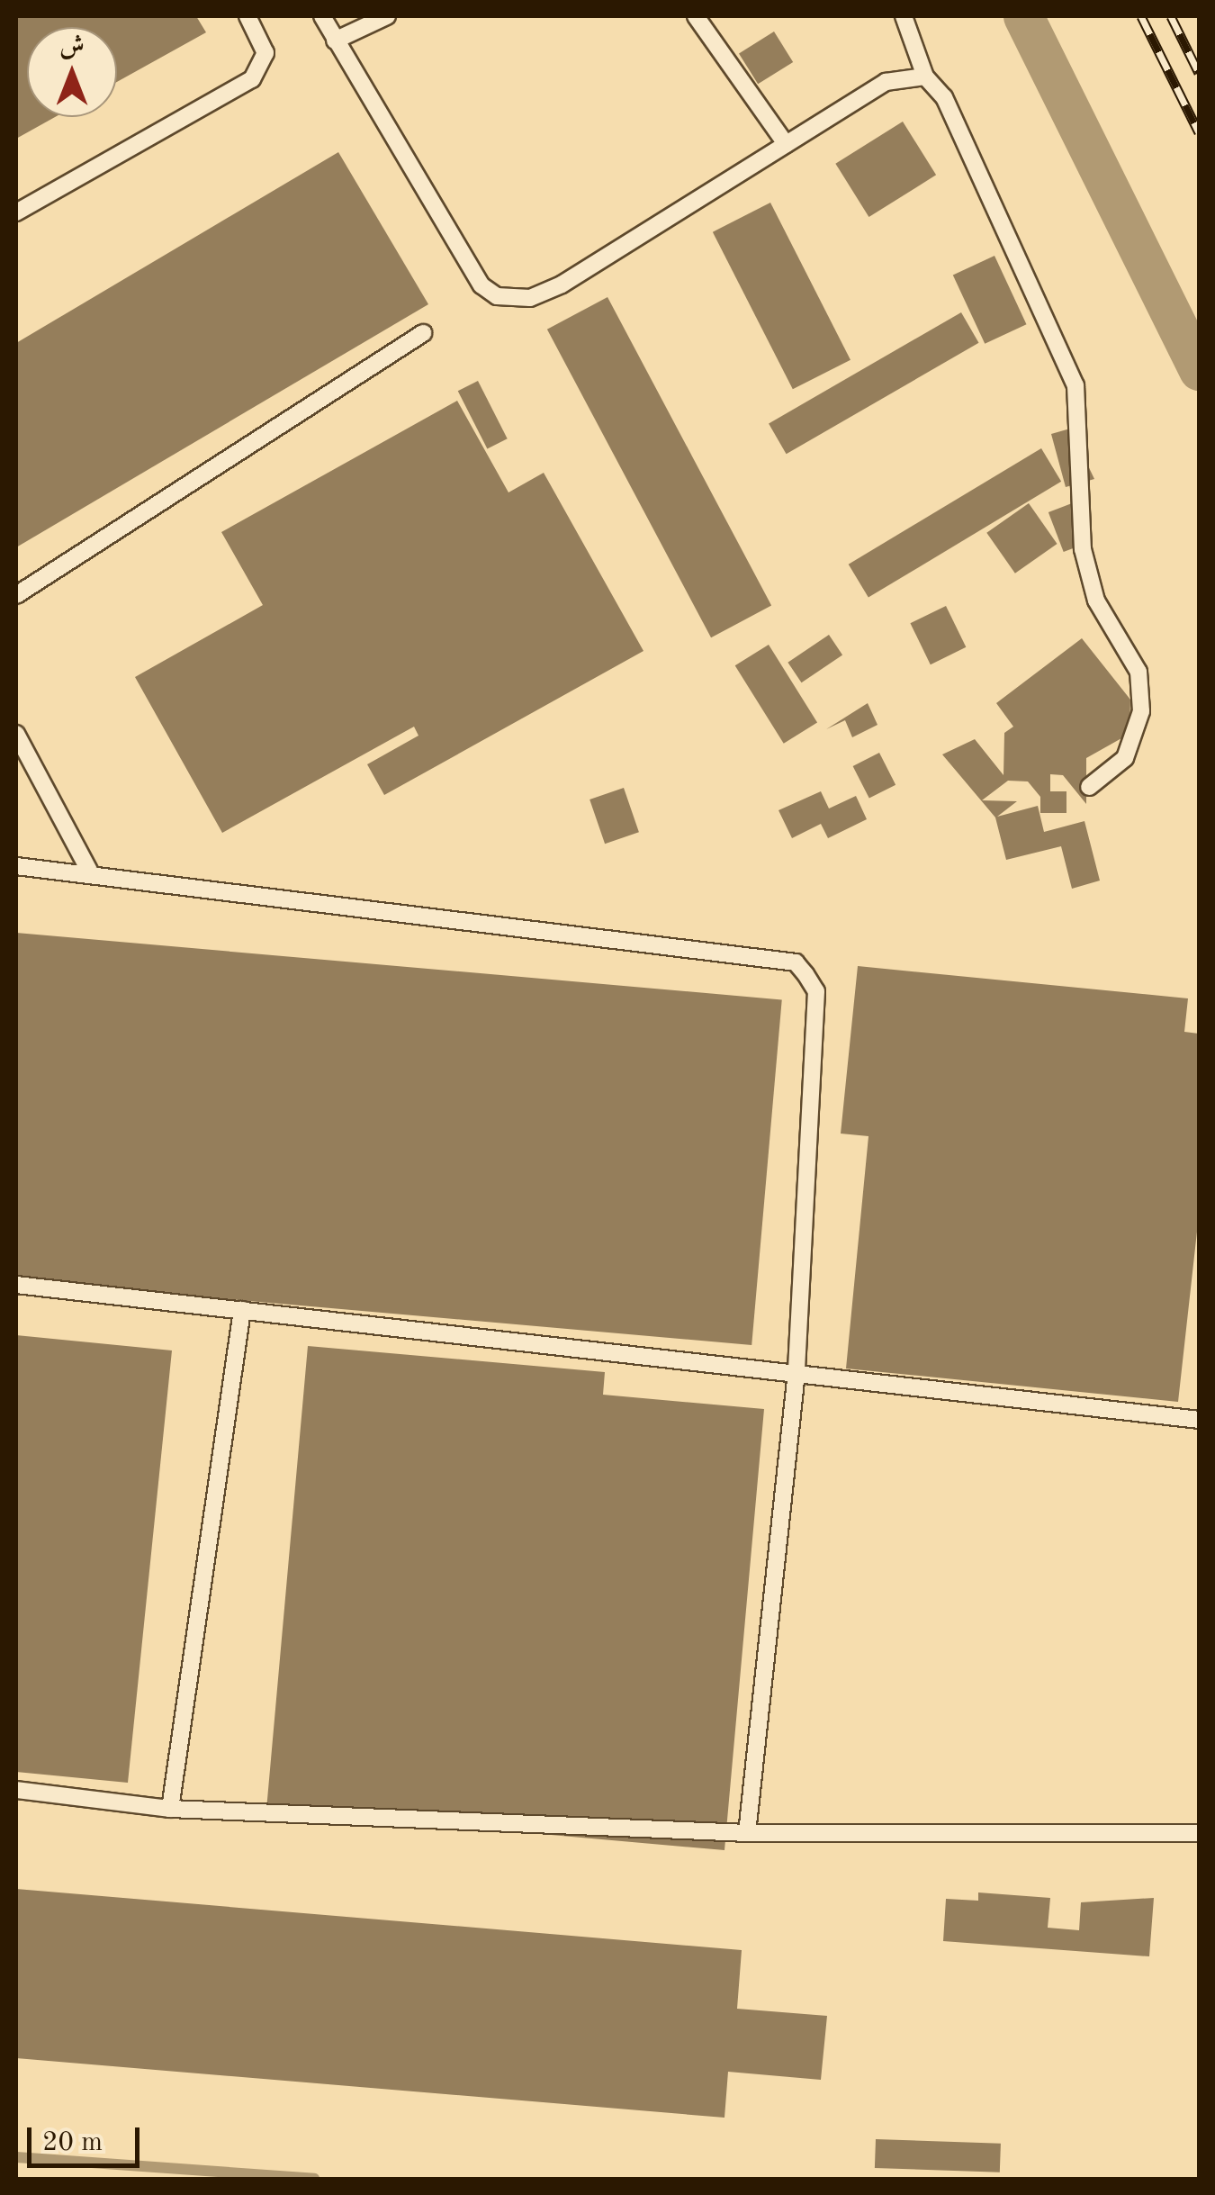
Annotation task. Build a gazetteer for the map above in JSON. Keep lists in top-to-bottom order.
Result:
{
  "scale_bar": "20 m",
  "north": "top"
}
